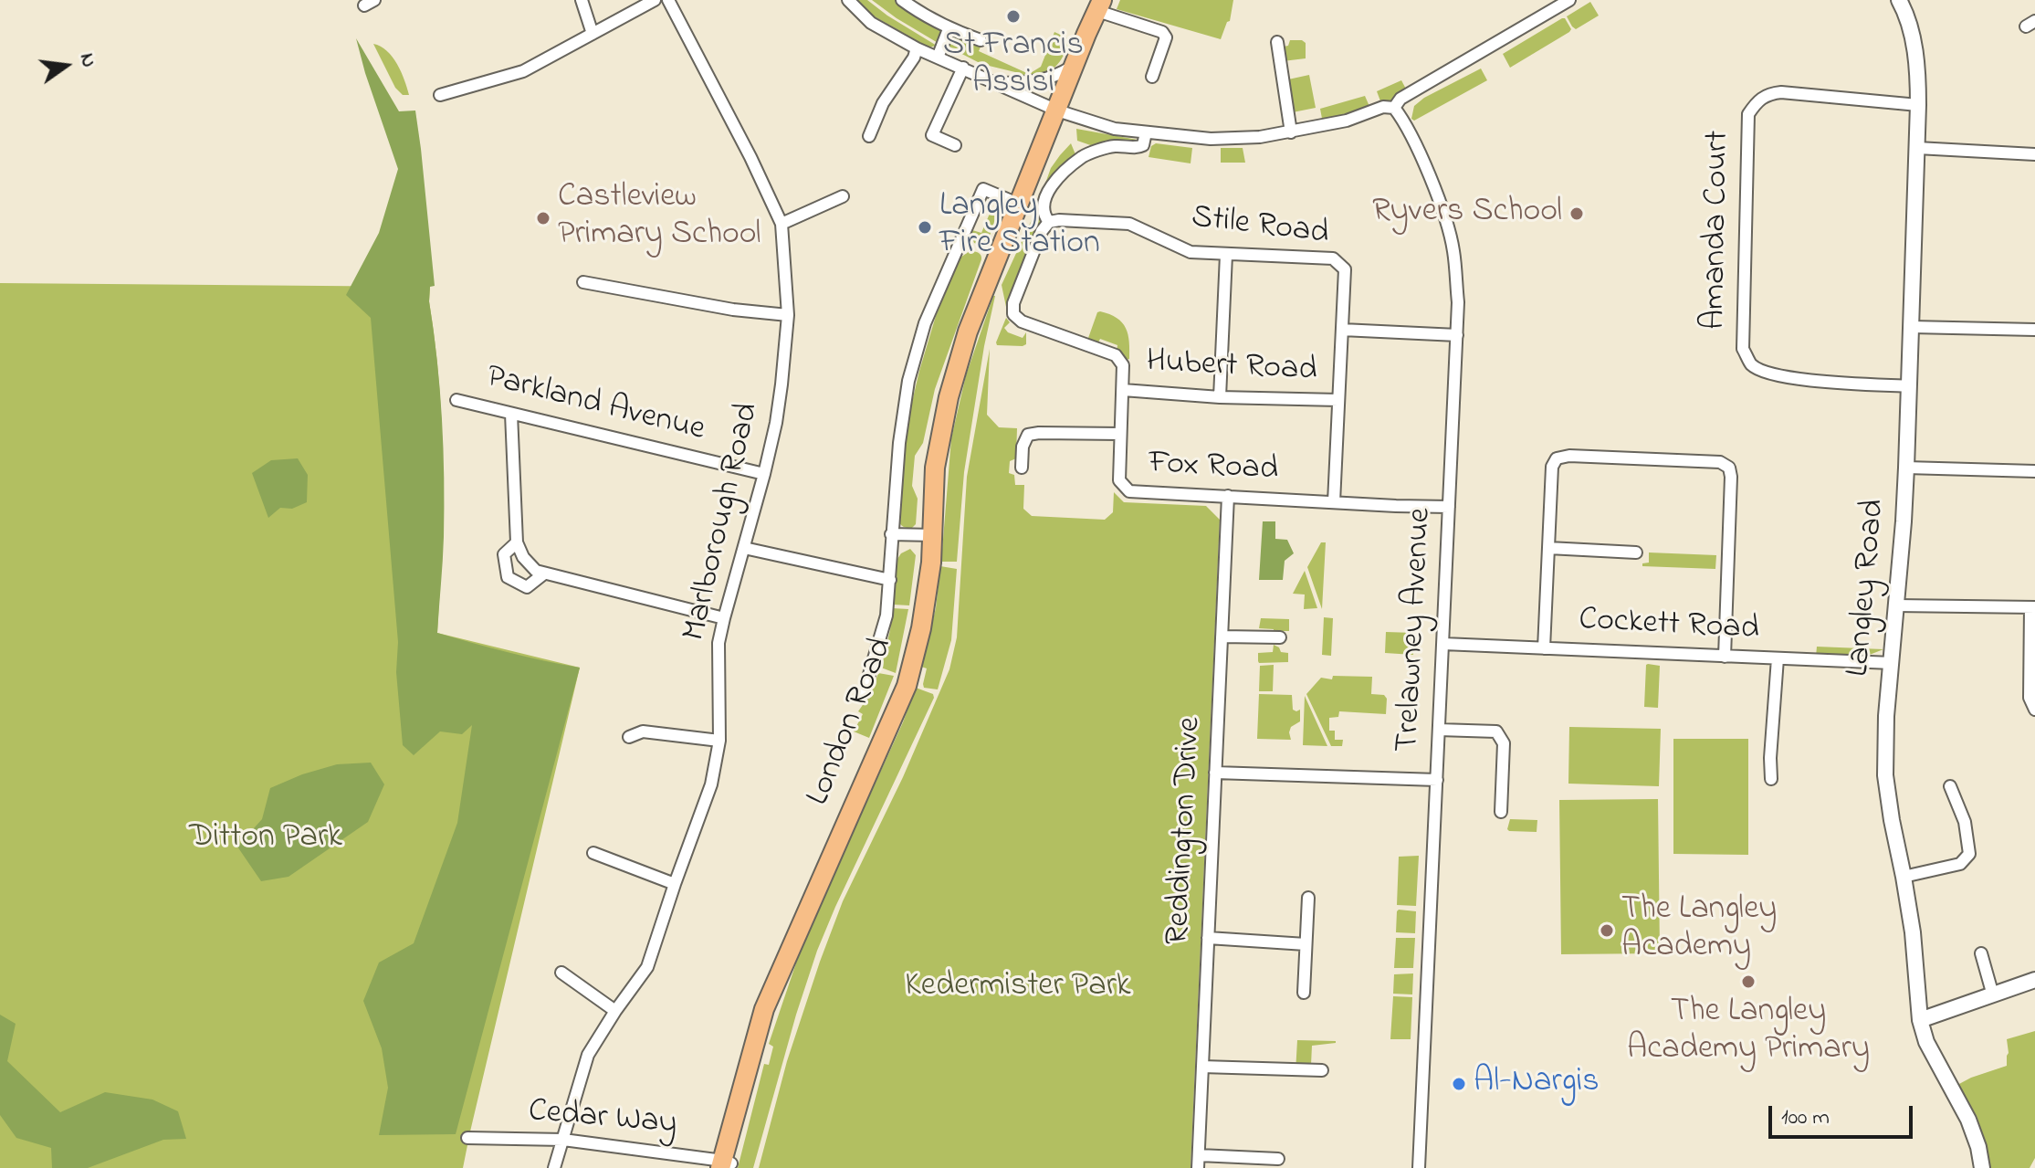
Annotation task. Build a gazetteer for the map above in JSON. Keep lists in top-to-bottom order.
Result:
{
  "streets": {
    "main road": ["London Road"],
    "street": [
      "Stile Road",
      "Amanda Court",
      "Hubert Road",
      "Parkland Avenue",
      "Fox Road",
      "Marlborough Road",
      "Langley Road",
      "Cockett Road",
      "Trelawney Avenue",
      "Reddington Drive",
      "Cedar Way"
    ]
  },
  "crossings": [
    ["Stile Road", "Hubert Road"],
    ["Stile Road", "Fox Road"],
    ["Amanda Court", "Langley Road"],
    ["Hubert Road", "Fox Road"],
    ["Parkland Avenue", "Marlborough Road"],
    ["Fox Road", "Trelawney Avenue"],
    ["Fox Road", "Reddington Drive"],
    ["Marlborough Road", "Cedar Way"],
    ["Langley Road", "Cockett Road"],
    ["Cockett Road", "Trelawney Avenue"],
    ["London Road", "Cedar Way"]
  ],
  "parks": ["Ditton Park", "Kedermister Park"],
  "places": [
    "St Francis Assisi",
    "Ryvers School",
    "Castleview Primary School",
    "Langley Fire Station",
    "The Langley Academy",
    "The Langley Academy Primary",
    "Al-Nargis"
  ],
  "scale_bar": "100 m",
  "north": "right"
}
